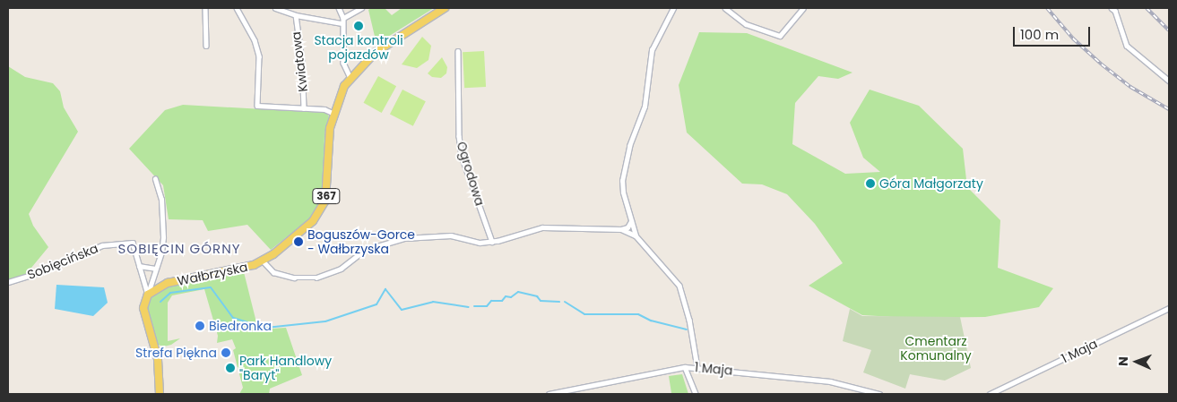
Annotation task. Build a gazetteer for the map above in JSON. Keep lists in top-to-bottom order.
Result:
{
  "streets": {
    "main road": ["367", "Wałbrzyska"],
    "street": [
      "Kwiatowa",
      "Ogrodowa",
      "Sobięcińska",
      "1 Maja"
    ]
  },
  "crossings": [
    ["Sobięcińska", "Wałbrzyska"]
  ],
  "districts": ["SOBIĘCIN GÓRNY"],
  "parks": ["Cmentarz Komunalny"],
  "places": [
    "Stacja kontroli pojazdów",
    "Góra Małgorzaty",
    "Boguszów-Gorce - Wałbrzyska",
    "Biedronka",
    "Strefa Piękna",
    "Park Handlowy \"Baryt\""
  ],
  "scale_bar": "100 m",
  "north": "left"
}
